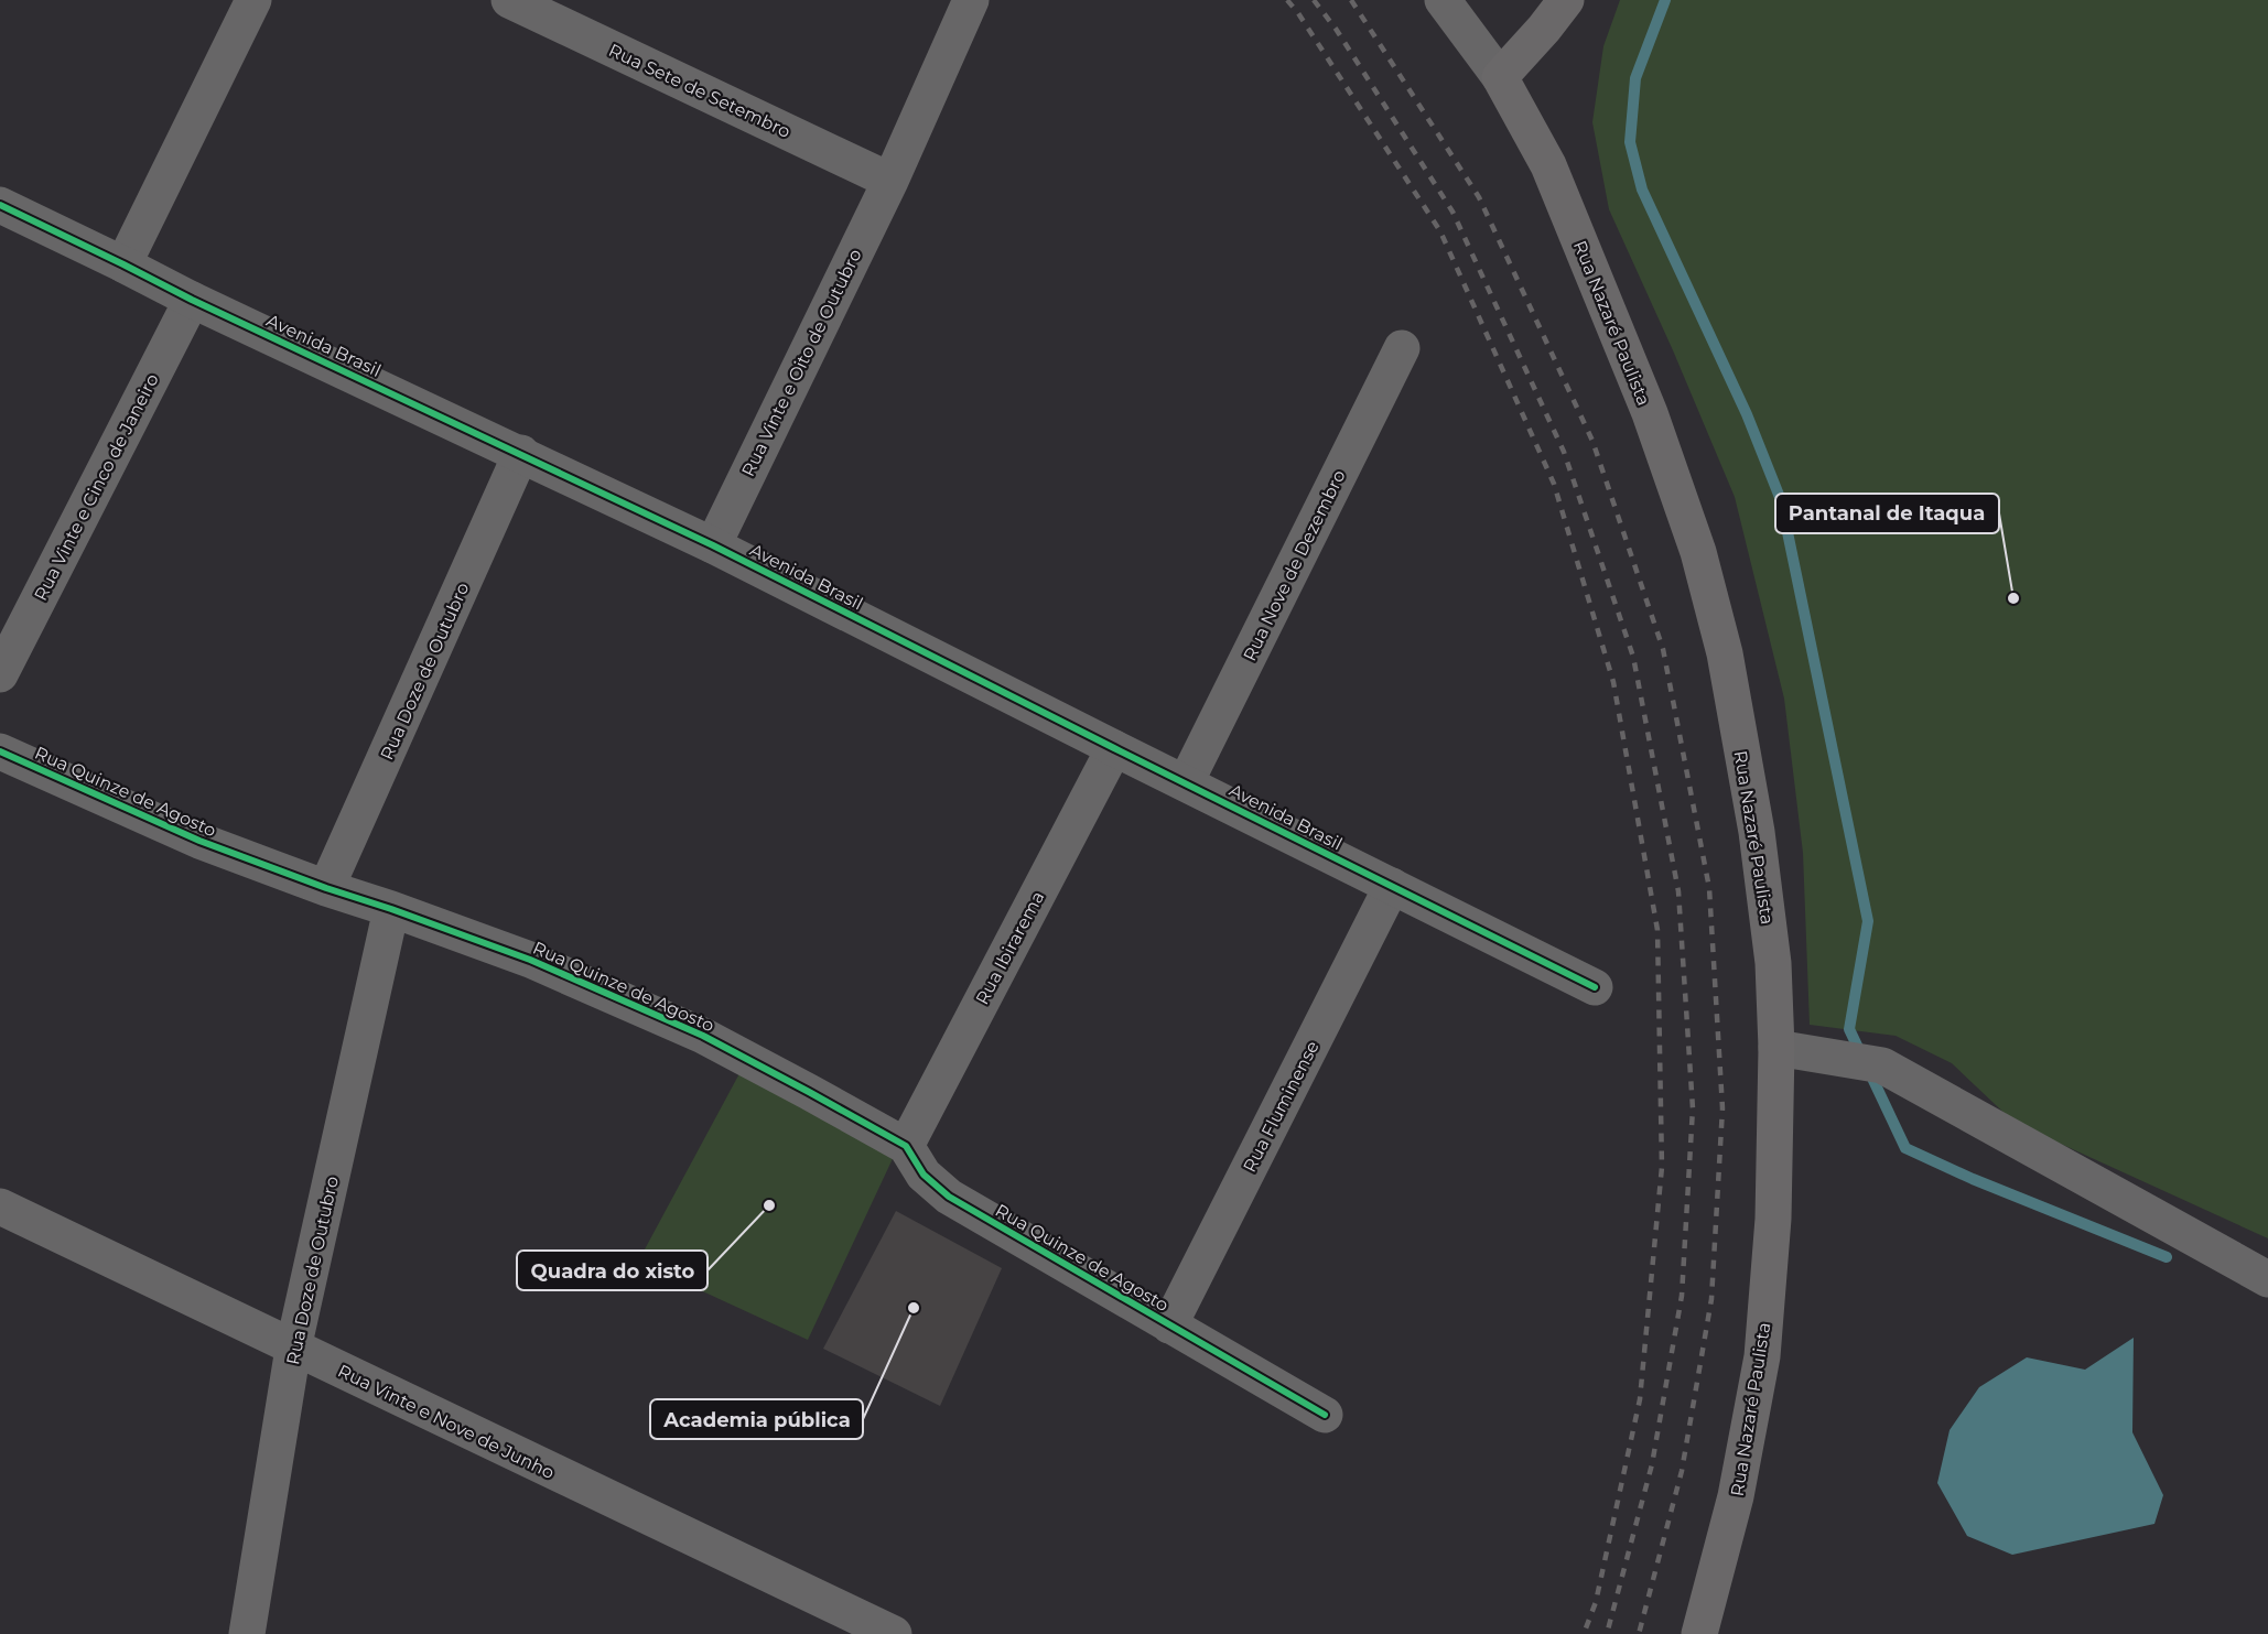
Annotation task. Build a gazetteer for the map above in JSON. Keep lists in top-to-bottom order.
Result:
{
  "streets": {
    "main road": ["Rua Nazaré Paulista"],
    "street": [
      "Rua Sete de Setembro",
      "Avenida Brasil",
      "Rua Vinte e Oito de Outubro",
      "Rua Vinte e Cinco de Janeiro",
      "Rua Nove de Dezembro",
      "Rua Doze de Outubro",
      "Rua Quinze de Agosto",
      "Rua Ibirarema",
      "Rua Fluminense",
      "Rua Vinte e Nove de Junho"
    ]
  },
  "crossings": [
    ["Rua Sete de Setembro", "Rua Vinte e Oito de Outubro"],
    ["Avenida Brasil", "Rua Vinte e Oito de Outubro"],
    ["Avenida Brasil", "Rua Vinte e Cinco de Janeiro"],
    ["Avenida Brasil", "Rua Nove de Dezembro"],
    ["Avenida Brasil", "Rua Doze de Outubro"],
    ["Avenida Brasil", "Rua Ibirarema"],
    ["Avenida Brasil", "Rua Fluminense"],
    ["Rua Doze de Outubro", "Rua Quinze de Agosto"],
    ["Rua Doze de Outubro", "Rua Vinte e Nove de Junho"],
    ["Rua Quinze de Agosto", "Rua Ibirarema"],
    ["Rua Quinze de Agosto", "Rua Fluminense"]
  ],
  "places": ["Pantanal de Itaqua", "Quadra do xisto", "Academia pública"]
}
